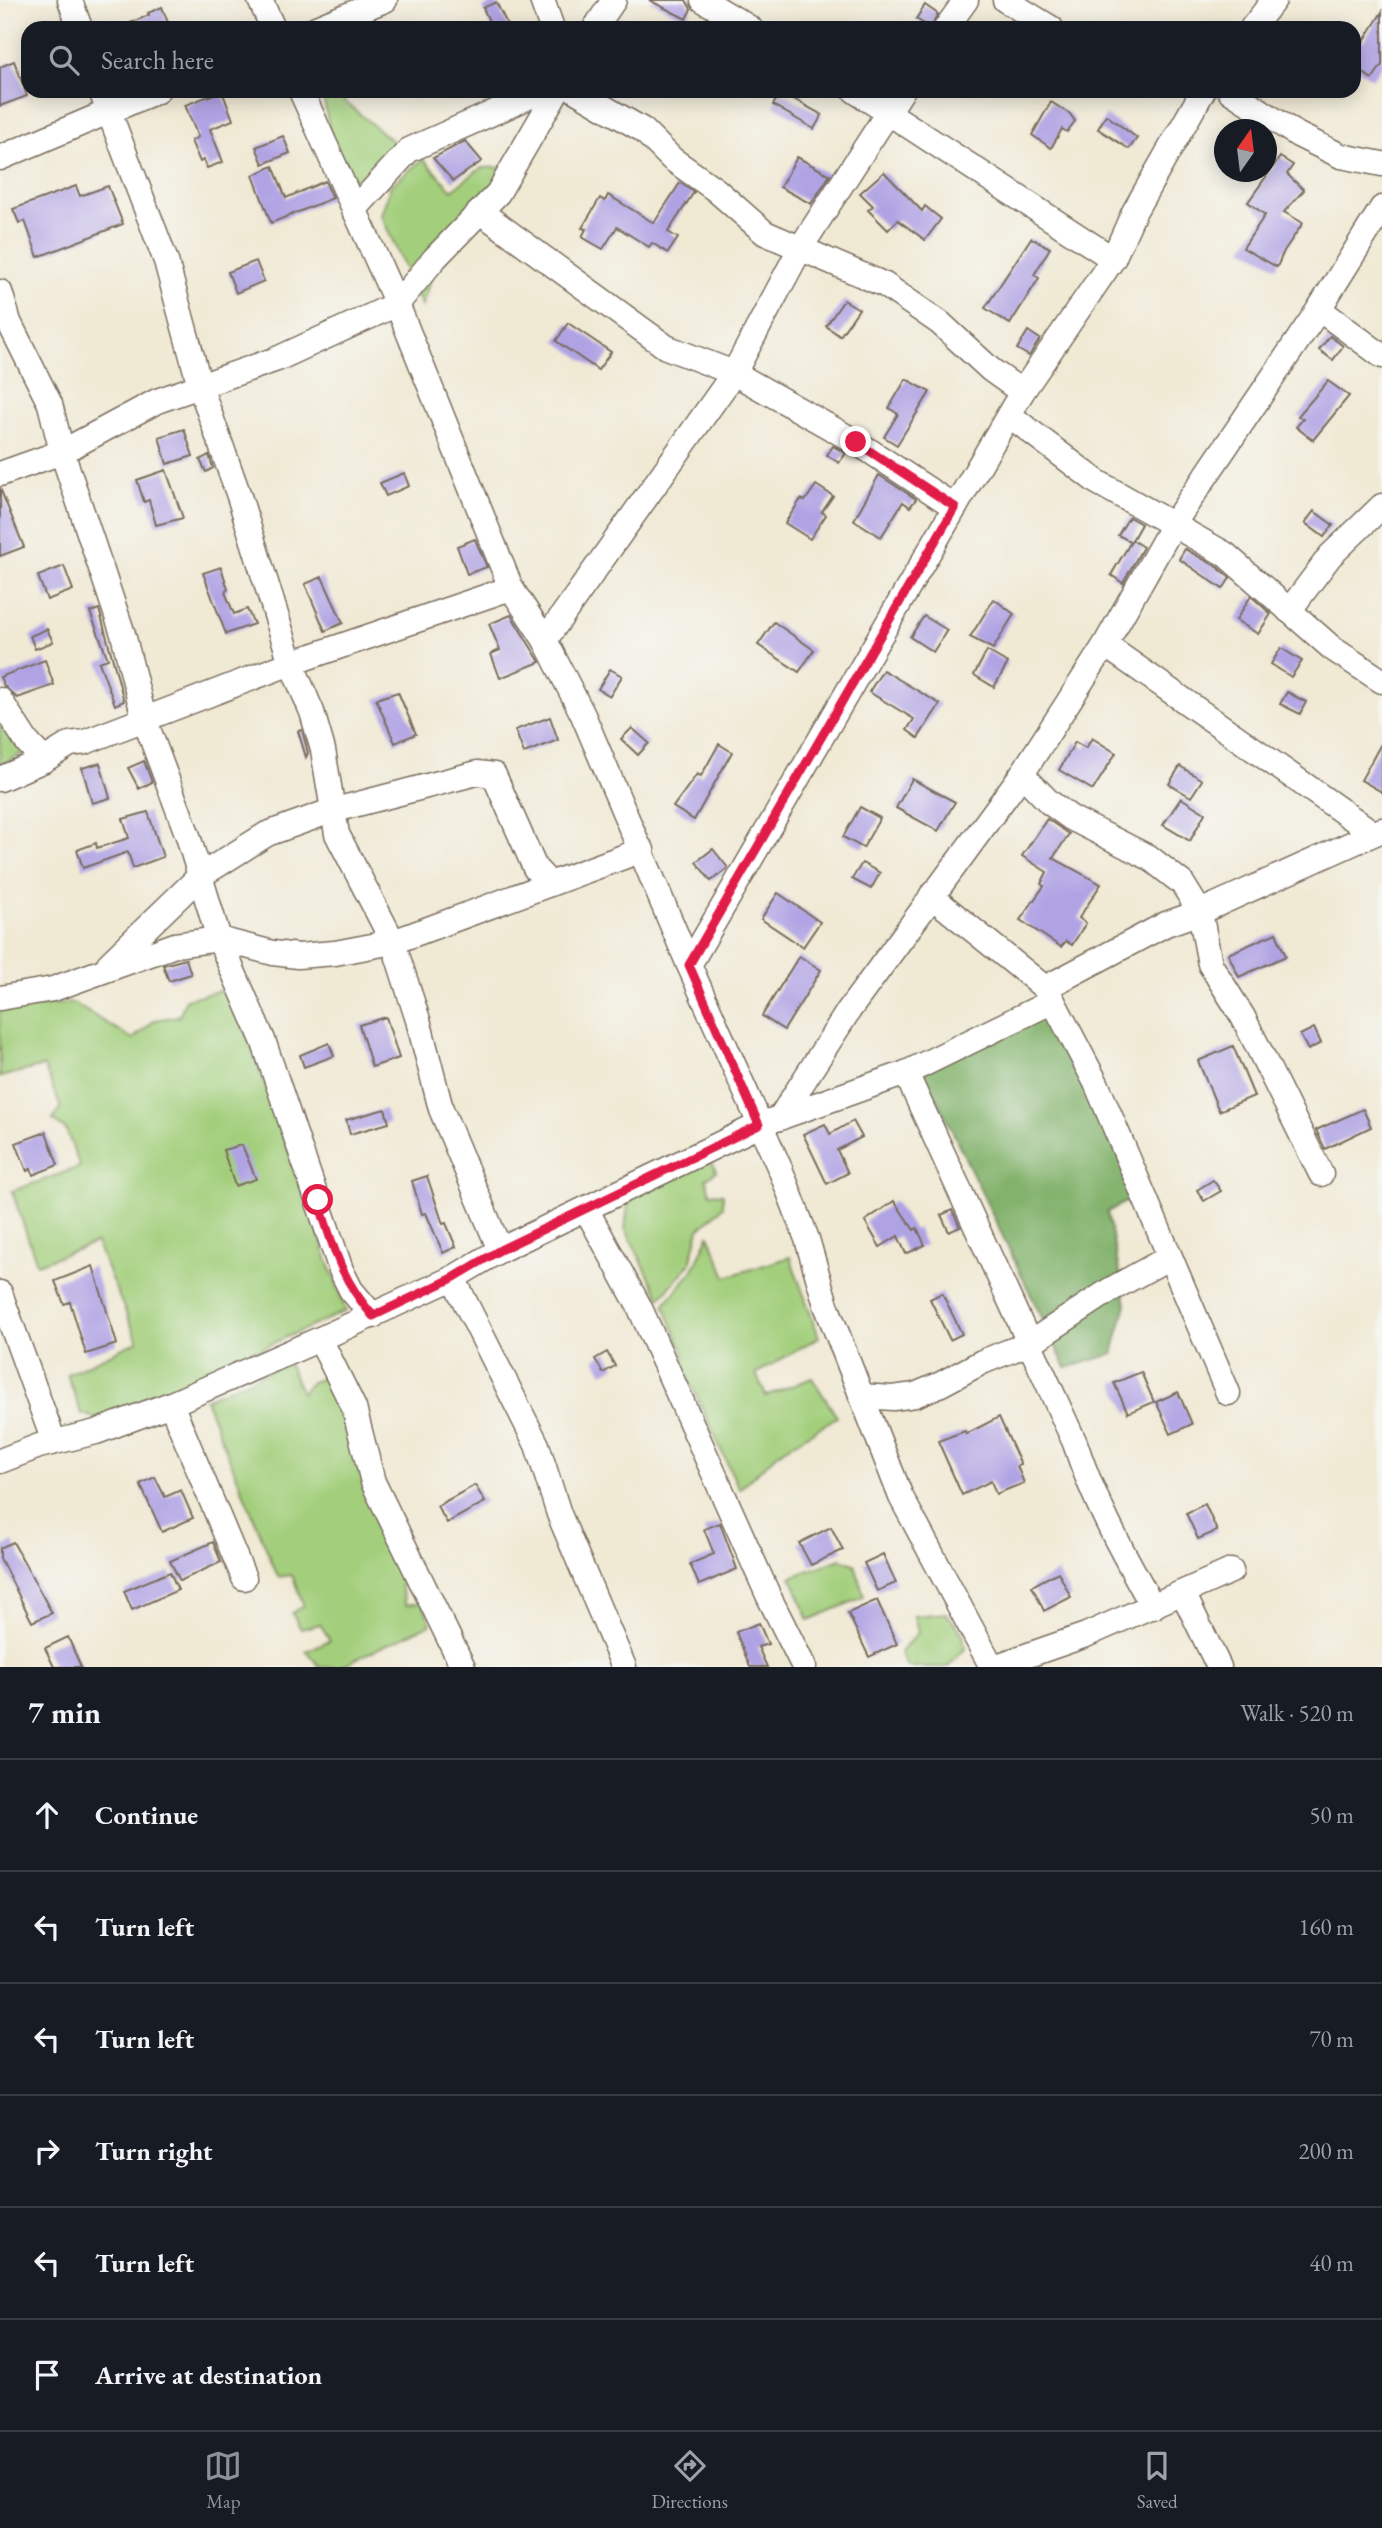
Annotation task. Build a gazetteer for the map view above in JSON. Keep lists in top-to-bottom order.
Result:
{
  "north": "top",
  "page": {
    "search": "Search here",
    "heading": ["7 min", "Walk · 520 m"],
    "list": [
      ["Continue", "50 m"],
      ["Turn left", "160 m"],
      ["Turn left", "70 m"],
      ["Turn right", "200 m"],
      ["Turn left", "40 m"],
      "Arrive at destination"
    ],
    "nav": ["Map", "Directions", "Saved"]
  }
}
